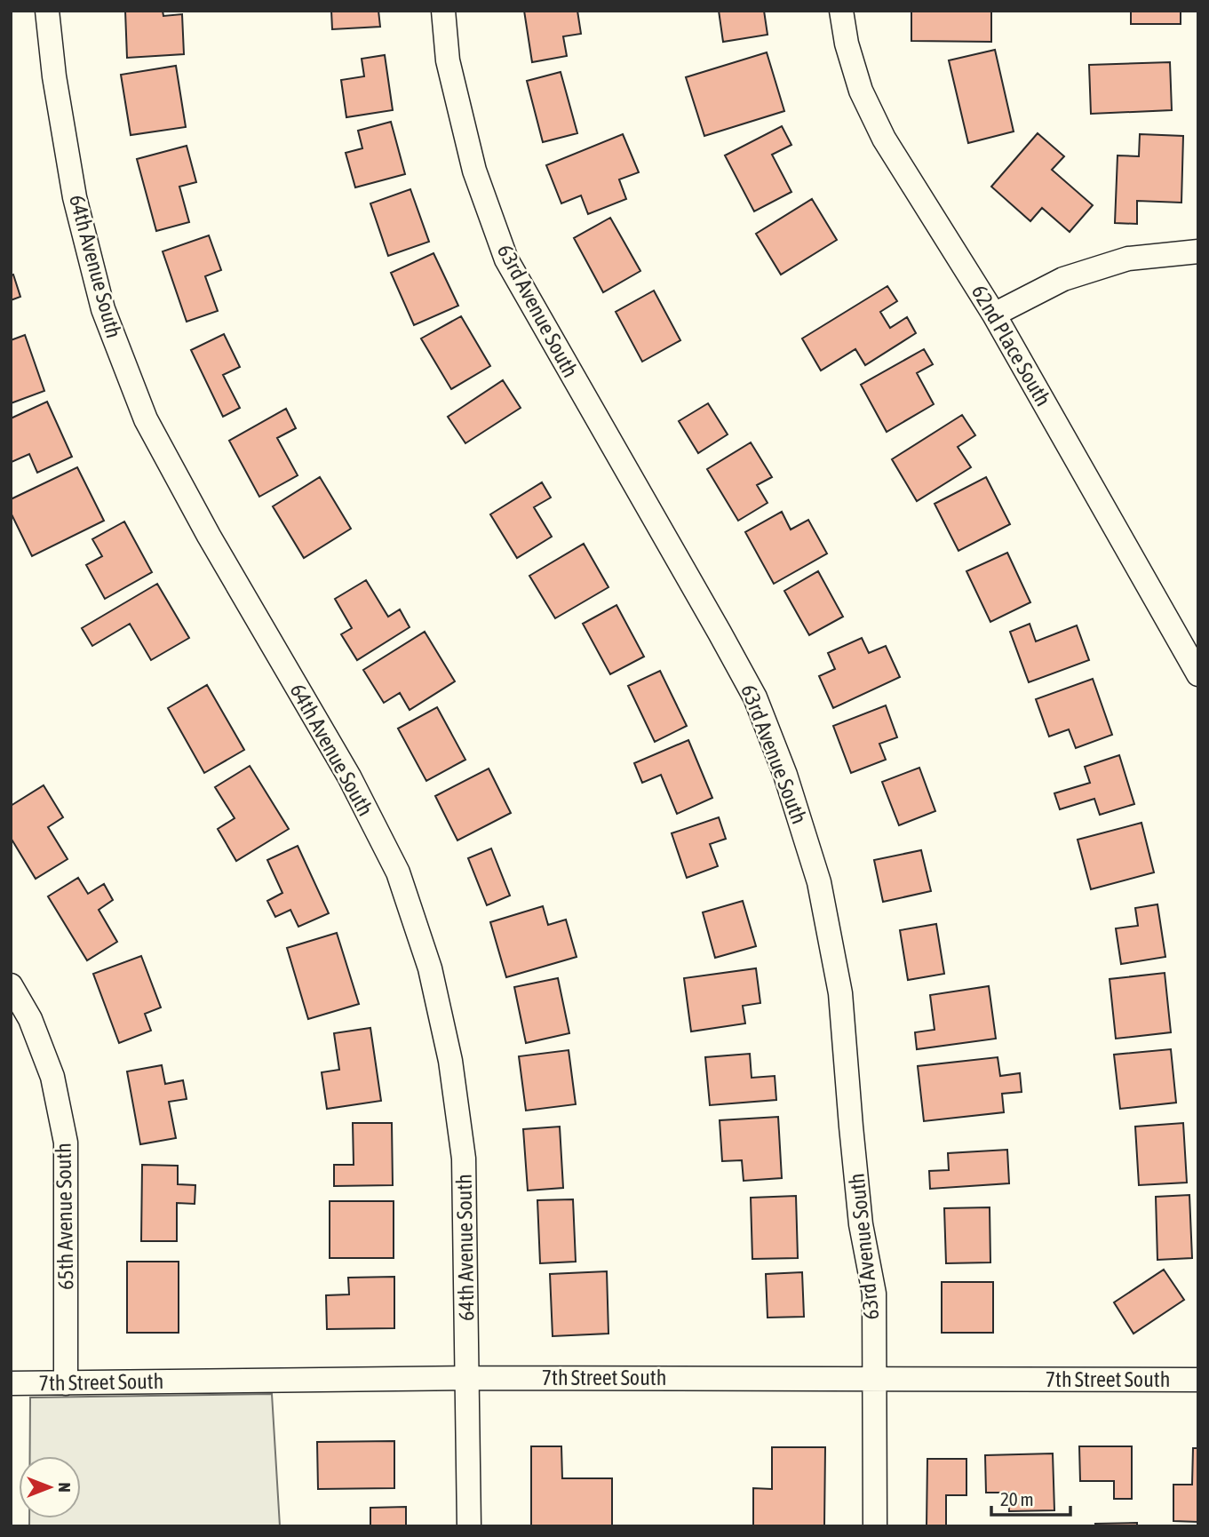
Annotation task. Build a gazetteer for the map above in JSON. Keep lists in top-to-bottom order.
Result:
{
  "streets": {
    "street": [
      "64th Avenue South",
      "63rd Avenue South",
      "62nd Place South",
      "65th Avenue South",
      "7th Street South"
    ]
  },
  "crossings": [
    ["64th Avenue South", "7th Street South"],
    ["63rd Avenue South", "7th Street South"],
    ["65th Avenue South", "7th Street South"]
  ],
  "scale_bar": "20 m",
  "north": "right"
}
